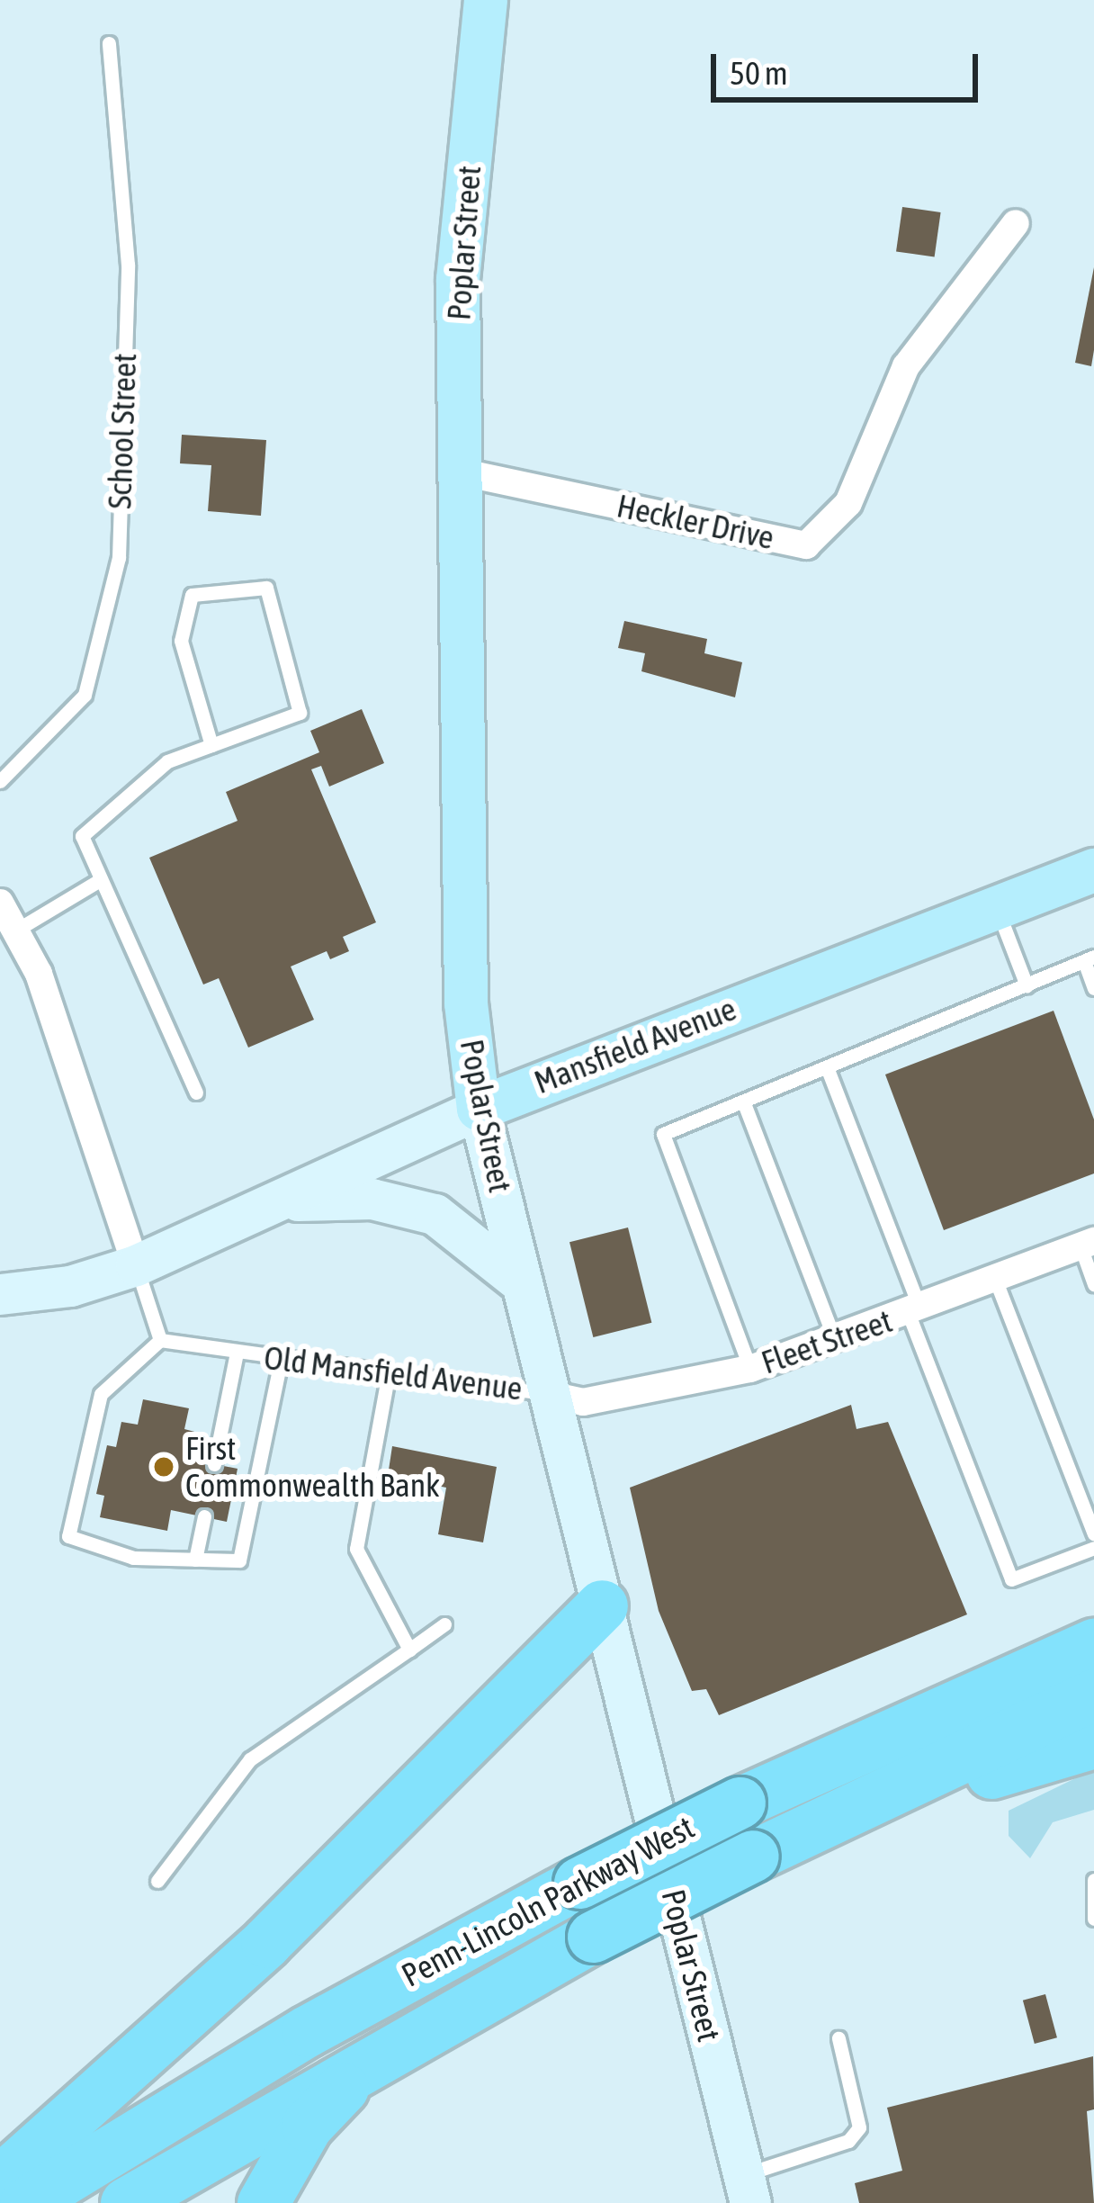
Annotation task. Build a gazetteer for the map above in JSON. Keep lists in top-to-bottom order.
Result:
{
  "streets": {
    "highway": ["Penn-Lincoln Parkway West"],
    "main road": ["Poplar Street", "Mansfield Avenue"],
    "street": ["Heckler Drive", "Fleet Street"],
    "lane": ["School Street", "Old Mansfield Avenue"]
  },
  "crossings": [
    ["Poplar Street", "Heckler Drive"],
    ["Poplar Street", "Mansfield Avenue"],
    ["Poplar Street", "Fleet Street"],
    ["Poplar Street", "Old Mansfield Avenue"],
    ["Fleet Street", "Old Mansfield Avenue"]
  ],
  "places": ["First Commonwealth Bank"],
  "scale_bar": "50 m"
}
